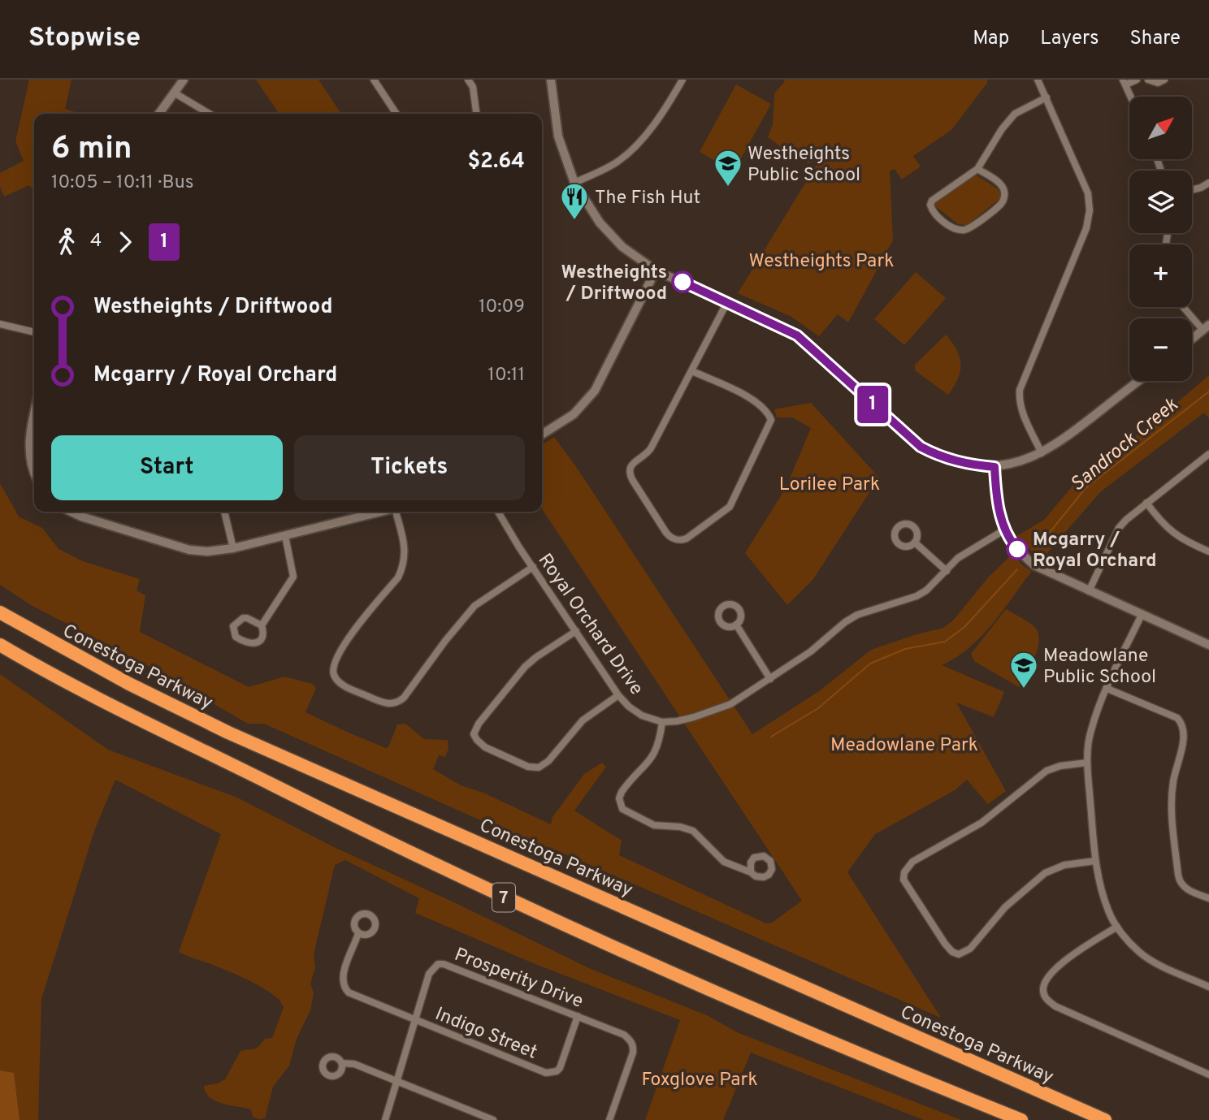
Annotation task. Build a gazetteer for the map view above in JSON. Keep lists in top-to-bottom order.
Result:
{
  "streets": {
    "highway": ["Conestoga Parkway", "7"],
    "street": ["Royal Orchard Drive", "Prosperity Drive", "Indigo Street"]
  },
  "crossings": [
    ["Prosperity Drive", "Indigo Street"]
  ],
  "water": ["Sandrock Creek"],
  "parks": [
    "Westheights Park",
    "Lorilee Park",
    "Meadowlane Park",
    "Foxglove Park"
  ],
  "places": {
    "school or university": ["Westheights Public School", "Meadowlane Public School"],
    "restaurant": ["The Fish Hut"],
    "other": ["Westheights / Driftwood", "Mcgarry / Royal Orchard"]
  },
  "lines": ["bus line 1"],
  "north": "top right",
  "page": {
    "header": "Stopwise",
    "nav": ["Map", "Layers", "Share"],
    "on_map": "1",
    "map_buttons": ["+", "−"],
    "heading": ["6 min", "10:05 – 10:11 · Bus", "$2.64"],
    "legs": ["4", "1"],
    "list": [
      {
        "name": "Westheights / Driftwood",
        "value": "10:09"
      },
      {
        "name": "Mcgarry / Royal Orchard",
        "value": "10:11"
      }
    ],
    "buttons": ["Start", "Tickets"]
  }
}
